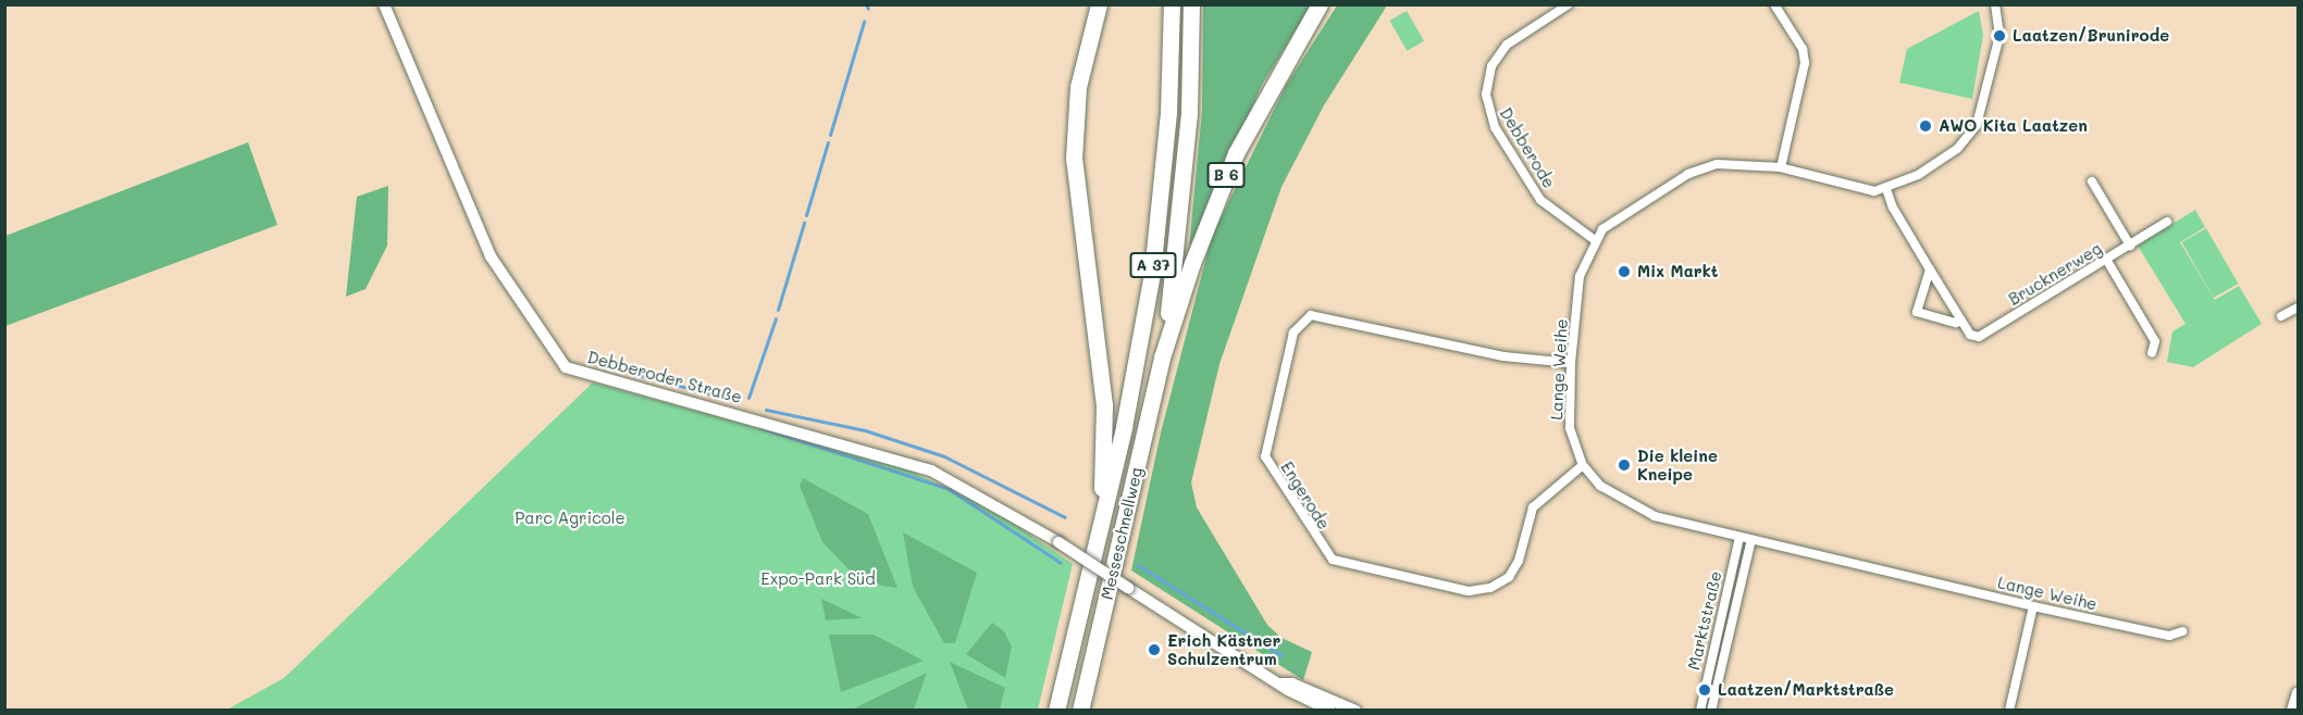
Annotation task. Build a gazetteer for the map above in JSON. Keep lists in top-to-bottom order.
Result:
{
  "streets": {
    "highway": ["B 6", "A 37", "Messeschnellweg"],
    "street": [
      "Debberode",
      "Brucknerweg",
      "Lange Weihe",
      "Debberoder Straße",
      "Engerode",
      "Marktstraße"
    ]
  },
  "crossings": [
    ["Debberode", "Lange Weihe"],
    ["B 6", "A 37"],
    ["B 6", "Messeschnellweg"],
    ["A 37", "Messeschnellweg"],
    ["Brucknerweg", "Lange Weihe"],
    ["Lange Weihe", "Engerode"],
    ["Lange Weihe", "Marktstraße"]
  ],
  "parks": ["Parc Agricole", "Expo-Park Süd"],
  "places": [
    "Laatzen/Brunirode",
    "AWO Kita Laatzen",
    "Mix Markt",
    "Die kleine Kneipe",
    "Erich Kästner Schulzentrum",
    "Laatzen/Marktstraße"
  ]
}
